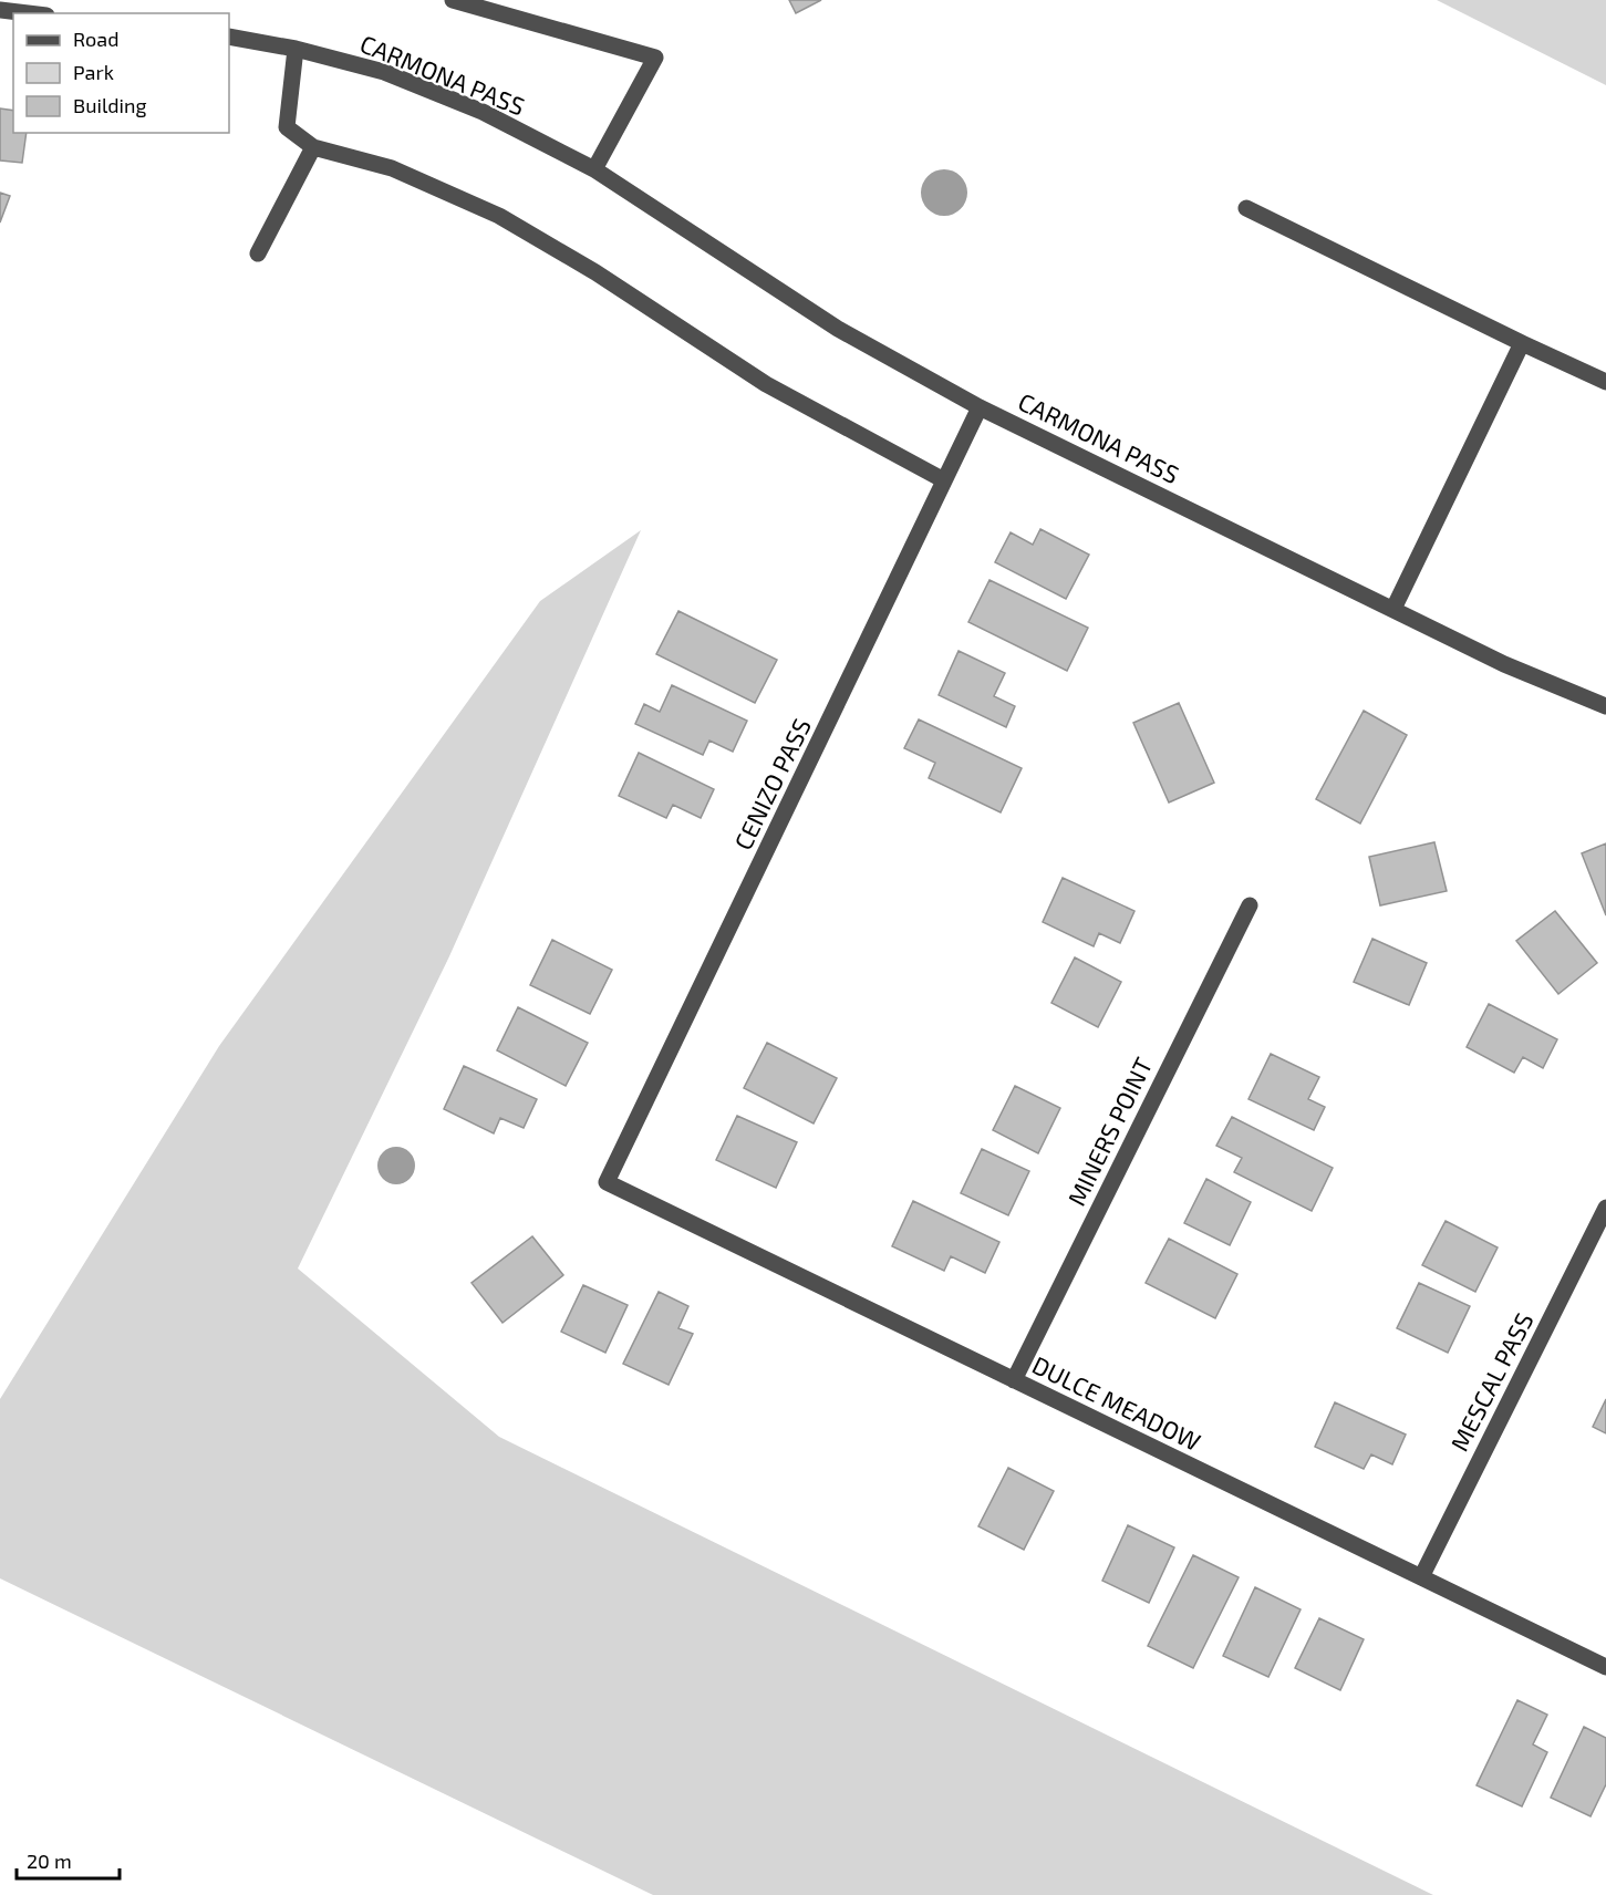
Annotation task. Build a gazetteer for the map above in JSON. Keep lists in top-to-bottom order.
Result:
{
  "streets": {
    "street": [
      "CARMONA PASS",
      "CENIZO PASS",
      "MINERS POINT",
      "MESCAL PASS",
      "DULCE MEADOW"
    ]
  },
  "crossings": [
    ["CARMONA PASS", "CENIZO PASS"],
    ["CENIZO PASS", "DULCE MEADOW"],
    ["MINERS POINT", "DULCE MEADOW"],
    ["MESCAL PASS", "DULCE MEADOW"]
  ],
  "legend": ["Road", "Park", "Building"],
  "scale_bar": "20 m"
}
